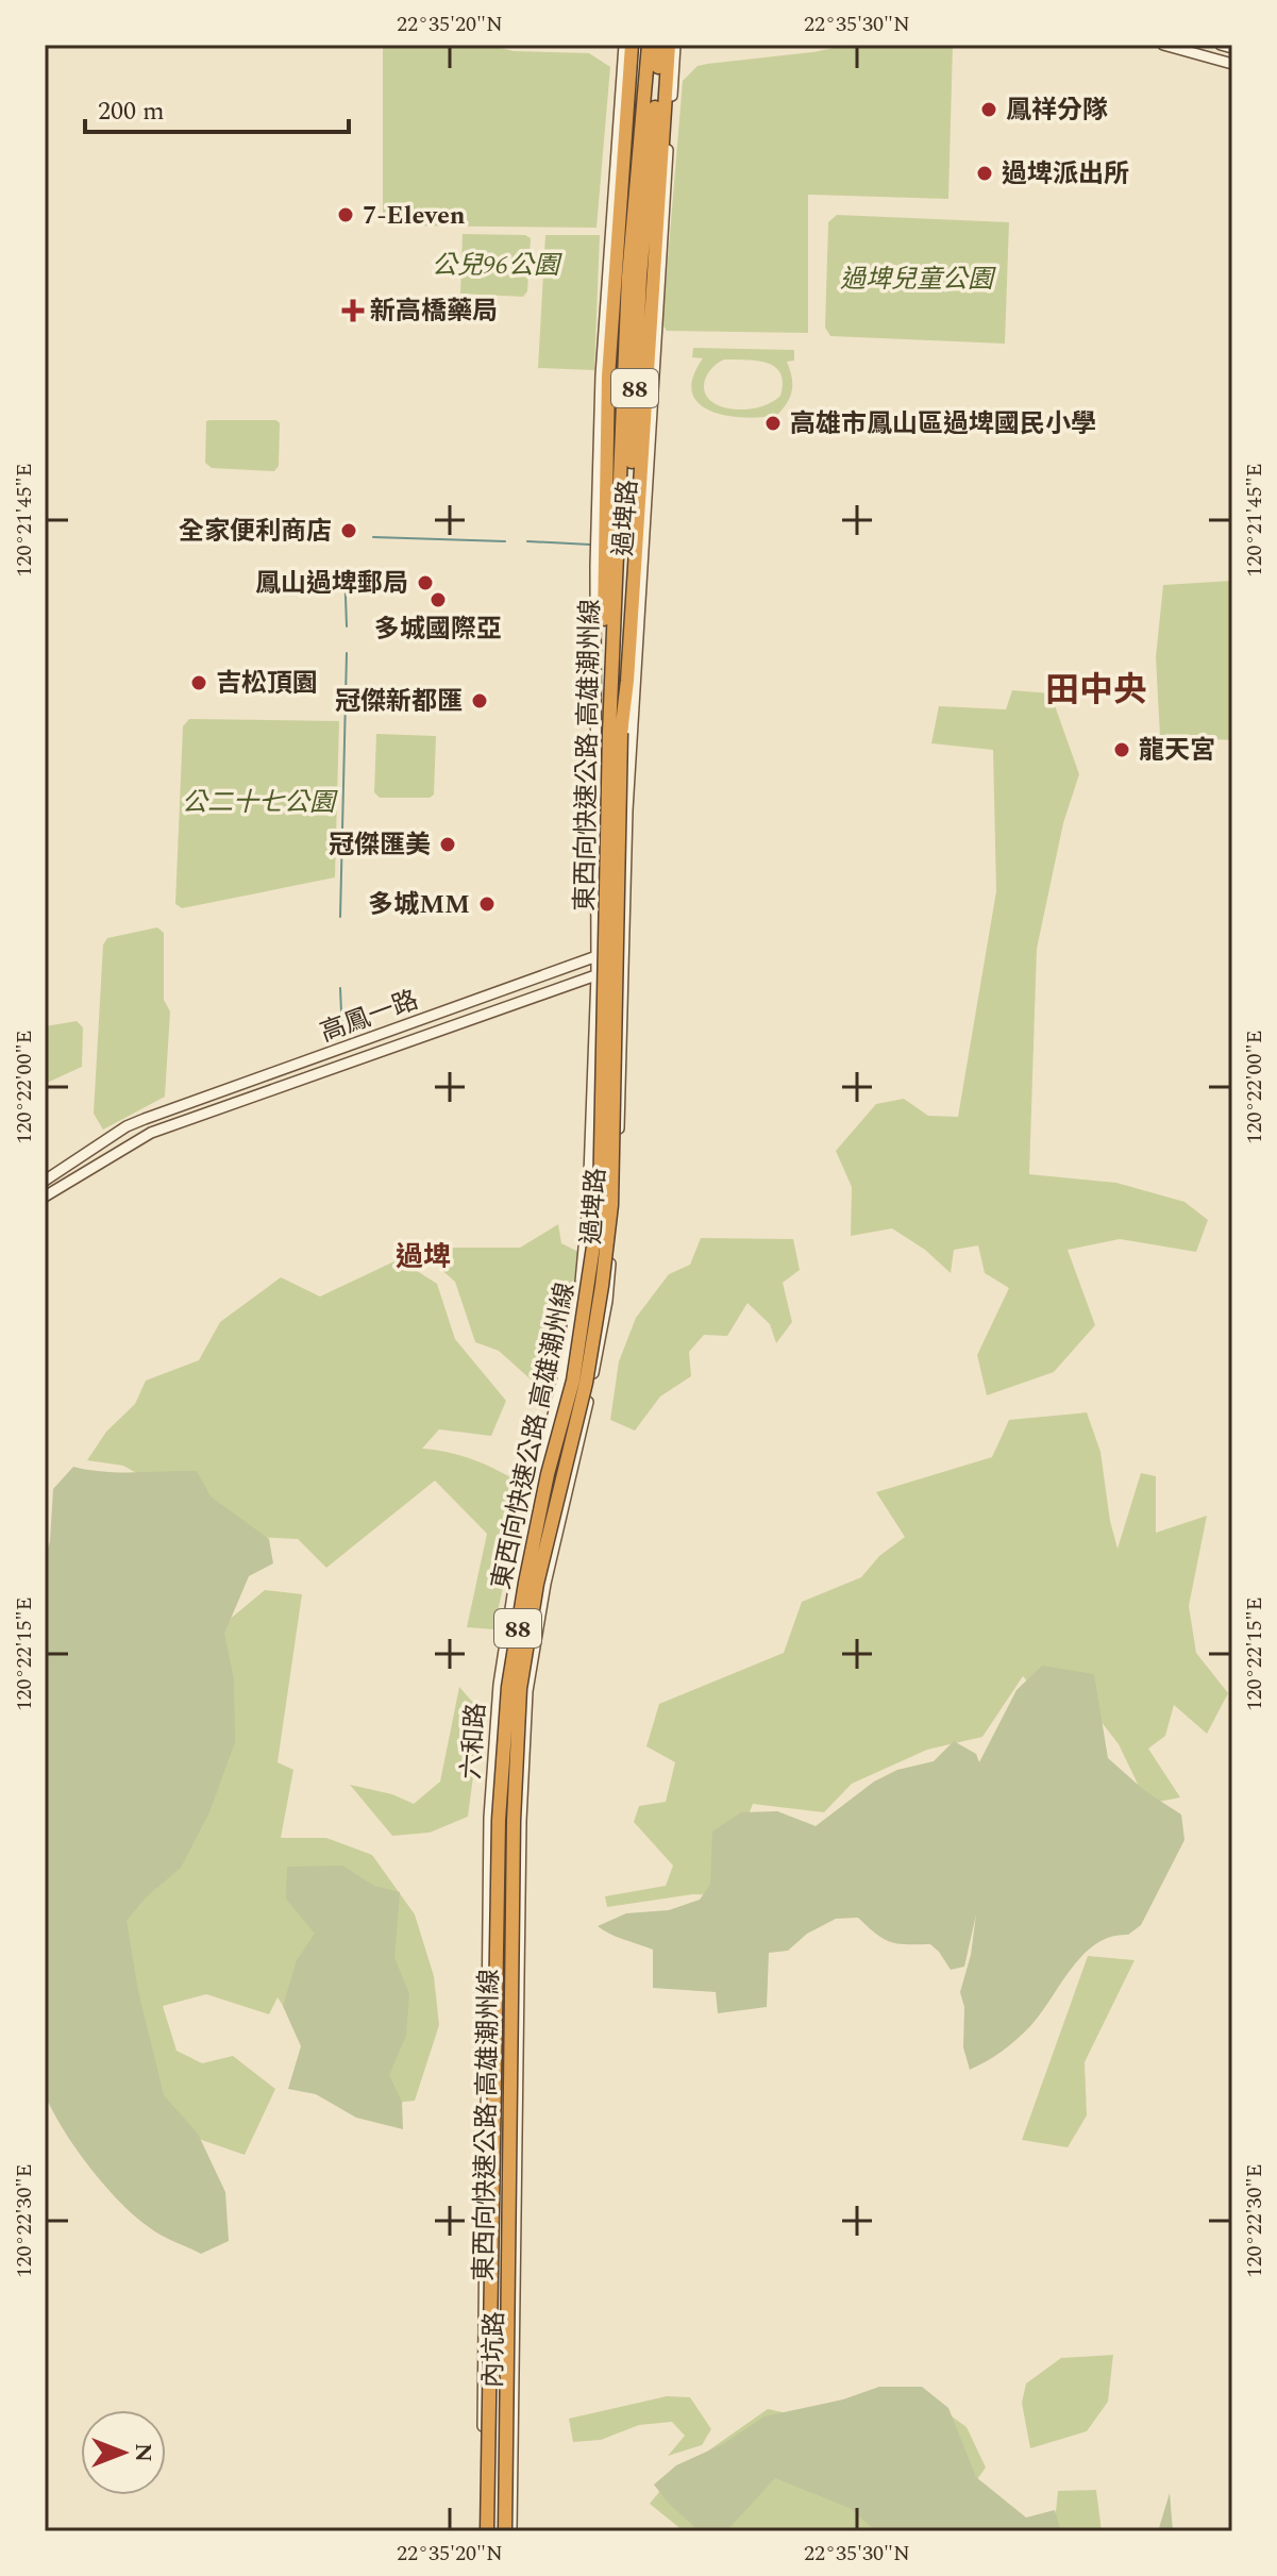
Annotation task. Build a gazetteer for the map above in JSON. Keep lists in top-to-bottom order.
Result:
{
  "streets": {
    "highway": ["88", "東西向快速公路 高雄潮州線"],
    "main road": [
      "過埤路",
      "高鳳一路",
      "六和路",
      "內坑路"
    ]
  },
  "crossings": [
    ["過埤路", "高鳳一路"],
    ["過埤路", "六和路"],
    ["東西向快速公路 高雄潮州線", "內坑路"],
    ["六和路", "內坑路"]
  ],
  "districts": ["田中央", "過埤"],
  "parks": ["公兒96公園", "過埤兒童公園", "公二十七公園"],
  "places": {
    "other": [
      "鳳祥分隊",
      "過埤派出所",
      "7-Eleven",
      "高雄市鳳山區過埤國民小學",
      "全家便利商店",
      "鳳山過埤郵局",
      "多城國際亞",
      "吉松頂園",
      "冠傑新都匯",
      "龍天宮",
      "冠傑匯美",
      "多城MM"
    ],
    "health": ["新高橋藥局"]
  },
  "scale_bar": "200 m",
  "north": "right",
  "coordinates": [
    "22°35'20\"N",
    "22°35'30\"N",
    "120°21'45\"E",
    "120°22'00\"E",
    "120°22'15\"E",
    "120°22'30\"E"
  ]
}
